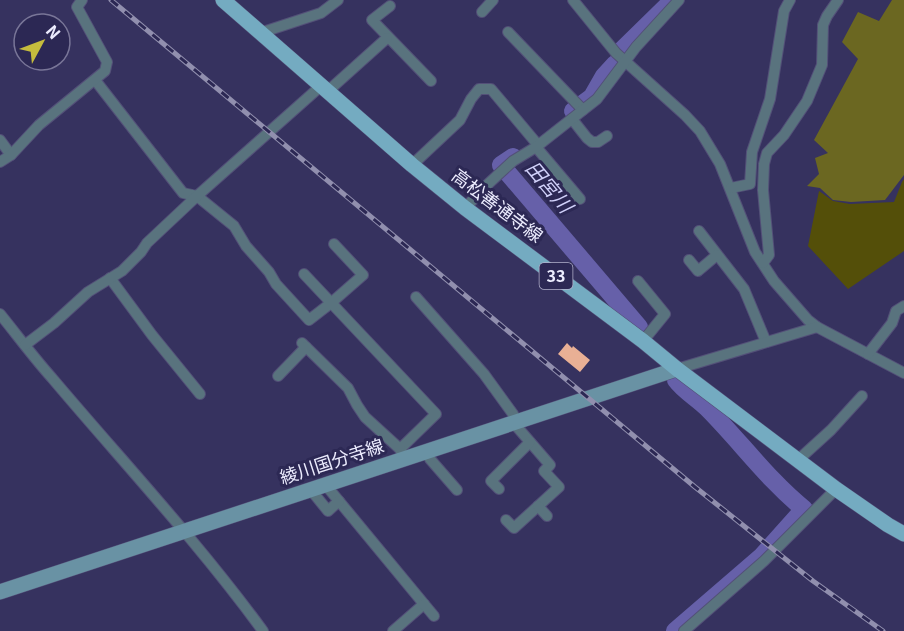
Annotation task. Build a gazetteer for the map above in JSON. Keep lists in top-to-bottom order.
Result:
{
  "streets": {
    "main road": ["高松善通寺線", "33", "綾川国分寺線"]
  },
  "crossings": [
    ["高松善通寺線", "綾川国分寺線"]
  ],
  "water": ["田宮川"],
  "north": "top right"
}
